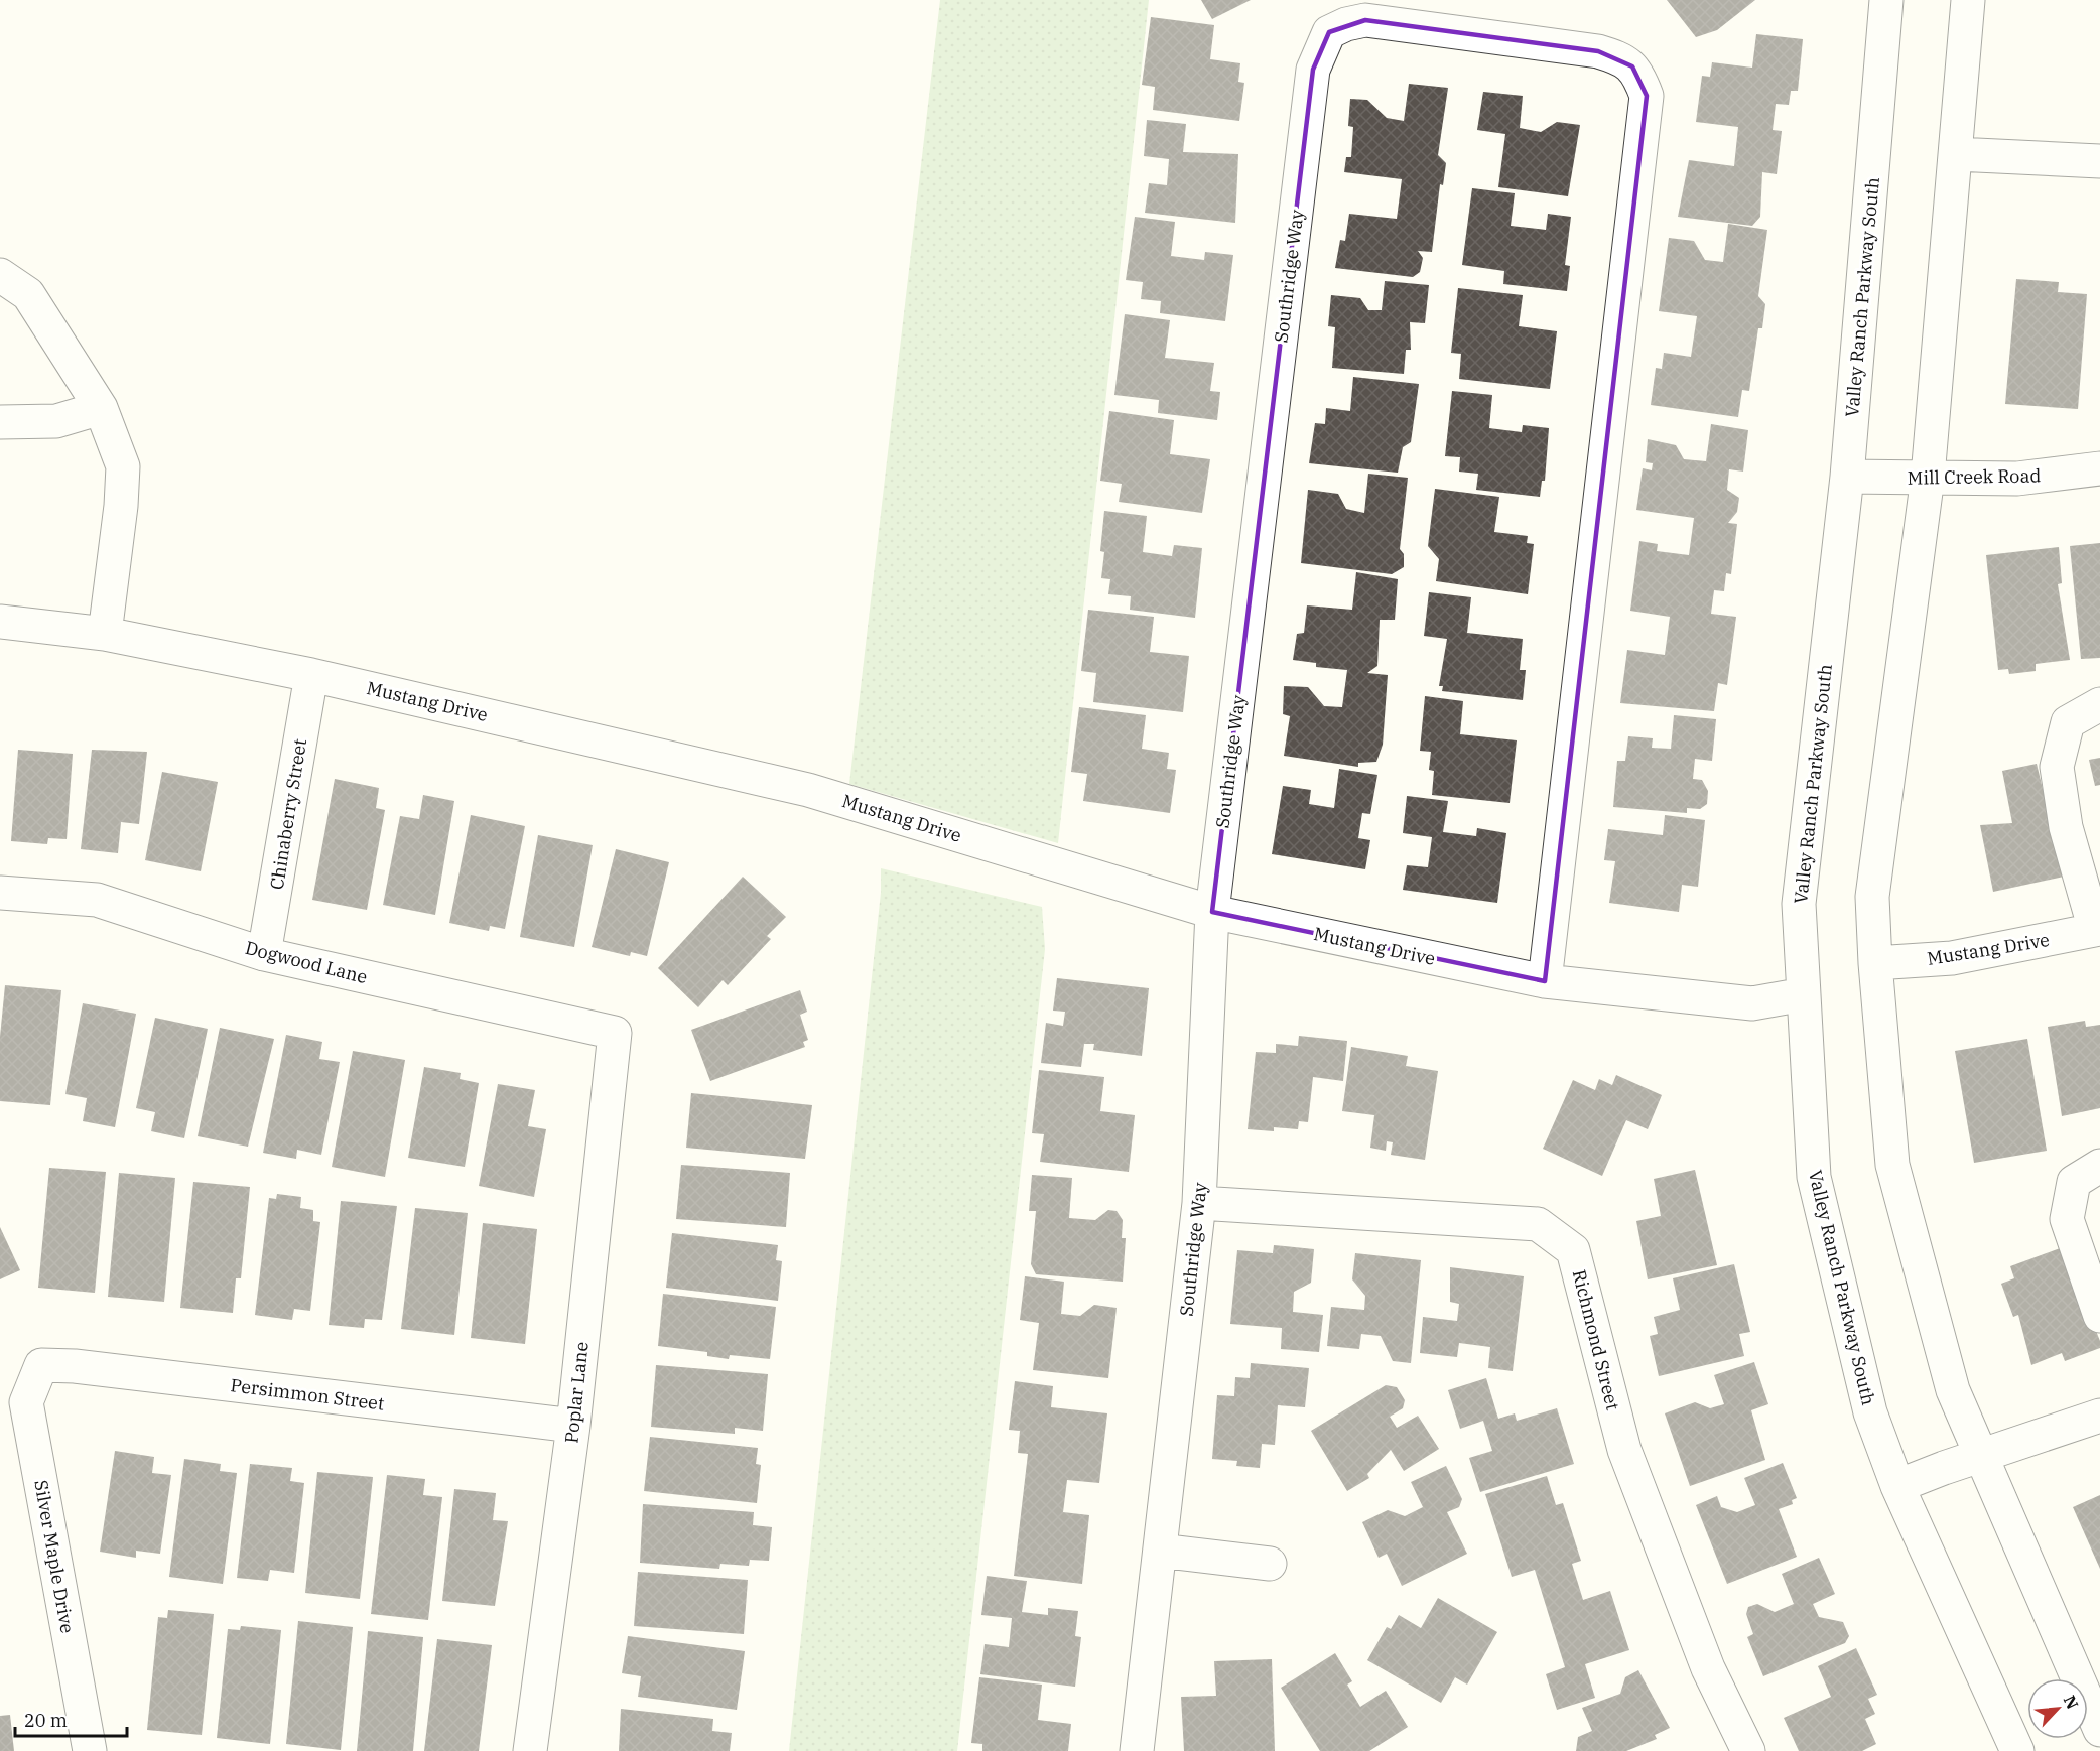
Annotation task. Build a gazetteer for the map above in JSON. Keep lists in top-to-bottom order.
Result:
{
  "streets": {
    "street": [
      "Southridge Way",
      "Valley Ranch Parkway South",
      "Mill Creek Road",
      "Mustang Drive",
      "Chinaberry Street",
      "Dogwood Lane",
      "Richmond Street",
      "Poplar Lane",
      "Persimmon Street",
      "Silver Maple Drive"
    ]
  },
  "crossings": [
    ["Southridge Way", "Mustang Drive"],
    ["Southridge Way", "Richmond Street"],
    ["Valley Ranch Parkway South", "Mill Creek Road"],
    ["Valley Ranch Parkway South", "Mustang Drive"],
    ["Mustang Drive", "Chinaberry Street"],
    ["Chinaberry Street", "Dogwood Lane"],
    ["Dogwood Lane", "Poplar Lane"],
    ["Poplar Lane", "Persimmon Street"],
    ["Persimmon Street", "Silver Maple Drive"]
  ],
  "scale_bar": "20 m",
  "north": "top right"
}
